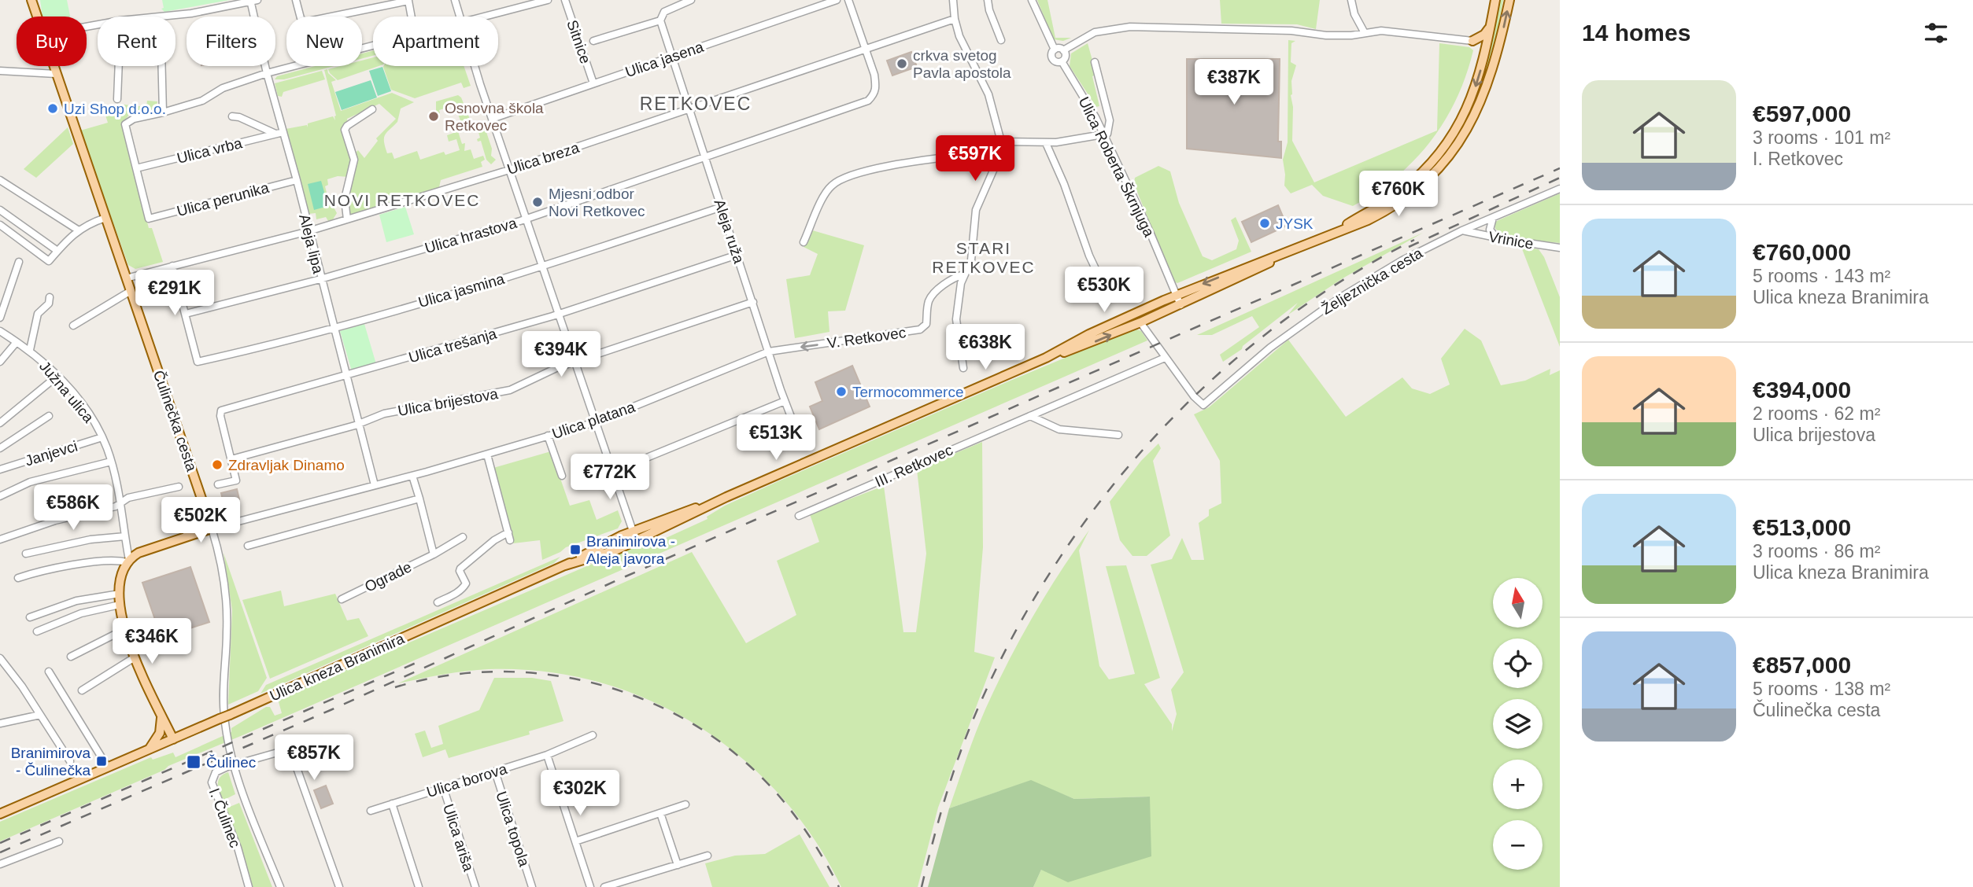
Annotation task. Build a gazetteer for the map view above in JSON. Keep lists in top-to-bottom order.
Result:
{
  "streets": {
    "main road": ["Južna ulica", "Čulinečka cesta", "Ulica kneza Branimira"],
    "street": [
      "Sitnice",
      "Ulica jasena",
      "Ulica vrba",
      "Ulica breza",
      "Ulica Roberta Škrnjuga",
      "Ulica perunika",
      "Aleja ruža",
      "Ulica hrastova",
      "Vrinice",
      "Aleja lipa",
      "Željeznička cesta",
      "Ulica jasmina",
      "V. Retkovec",
      "Ulica trešanja",
      "Ulica brijestova",
      "Ulica platana",
      "Janjevci",
      "III. Retkovec",
      "Ograde",
      "Ulica borova",
      "I. Čulinec",
      "Ulica topola",
      "Ulica ariša"
    ]
  },
  "crossings": [
    ["Sitnice", "Ulica jasena"],
    ["Ulica jasena", "Aleja ruža"],
    ["Ulica vrba", "Ulica perunika"],
    ["Ulica vrba", "Aleja lipa"],
    ["Ulica breza", "Aleja ruža"],
    ["Ulica breza", "Ulica hrastova"],
    ["Ulica breza", "Aleja lipa"],
    ["Ulica breza", "Čulinečka cesta"],
    ["Ulica Roberta Škrnjuga", "Ulica kneza Branimira"],
    ["Ulica perunika", "Aleja lipa"],
    ["Aleja ruža", "Ulica hrastova"],
    ["Aleja ruža", "Ulica jasmina"],
    ["Aleja ruža", "V. Retkovec"],
    ["Aleja ruža", "Ulica trešanja"],
    ["Aleja ruža", "Ulica brijestova"],
    ["Aleja ruža", "Ulica platana"],
    ["Ulica hrastova", "Aleja lipa"],
    ["Ulica hrastova", "Ulica jasmina"],
    ["Vrinice", "Željeznička cesta"],
    ["Aleja lipa", "Ulica jasmina"],
    ["Aleja lipa", "Ulica trešanja"],
    ["Aleja lipa", "Ulica brijestova"],
    ["Aleja lipa", "Ulica platana"],
    ["Željeznička cesta", "III. Retkovec"],
    ["V. Retkovec", "Ulica platana"],
    ["Ulica trešanja", "Ulica brijestova"],
    ["Južna ulica", "Janjevci"],
    ["Južna ulica", "Ulica kneza Branimira"],
    ["Ulica platana", "Čulinečka cesta"],
    ["Ulica borova", "Ulica topola"],
    ["Ulica borova", "Ulica ariša"]
  ],
  "one_way": ["V. Retkovec"],
  "districts": ["RETKOVEC", "NOVI RETKOVEC", "STARI RETKOVEC"],
  "places": {
    "other": [
      "crkva svetog Pavla apostola",
      "Uzi Shop d.o.o.",
      "Osnovna škola Retkovec",
      "Mjesni odbor Novi Retkovec",
      "JYSK",
      "Termocommerce",
      "Zdravljak Dinamo"
    ],
    "transit": ["Branimirova - Aleja javora", "Branimirova - Čulinečka", "Čulinec"]
  },
  "north": "top",
  "page": {
    "heading": "14 homes",
    "chip": [
      "Buy",
      "Rent",
      "Filters",
      "New",
      "Apartment"
    ],
    "price": [
      "€387K",
      "€597K",
      "€760K",
      "€530K",
      "€291K",
      "€638K",
      "€394K",
      "€513K",
      "€772K",
      "€586K",
      "€502K",
      "€346K",
      "€857K",
      "€302K"
    ],
    "list": [
      {
        "name": "€597,000",
        "note": "3 rooms · 101 m² · I. Retkovec"
      },
      {
        "name": "€760,000",
        "note": "5 rooms · 143 m² · Ulica kneza Branimira"
      },
      {
        "name": "€394,000",
        "note": "2 rooms · 62 m² · Ulica brijestova"
      },
      {
        "name": "€513,000",
        "note": "3 rooms · 86 m² · Ulica kneza Branimira"
      },
      {
        "name": "€857,000",
        "note": "5 rooms · 138 m² · Čulinečka cesta"
      }
    ],
    "map_buttons": ["+", "−"]
  }
}
